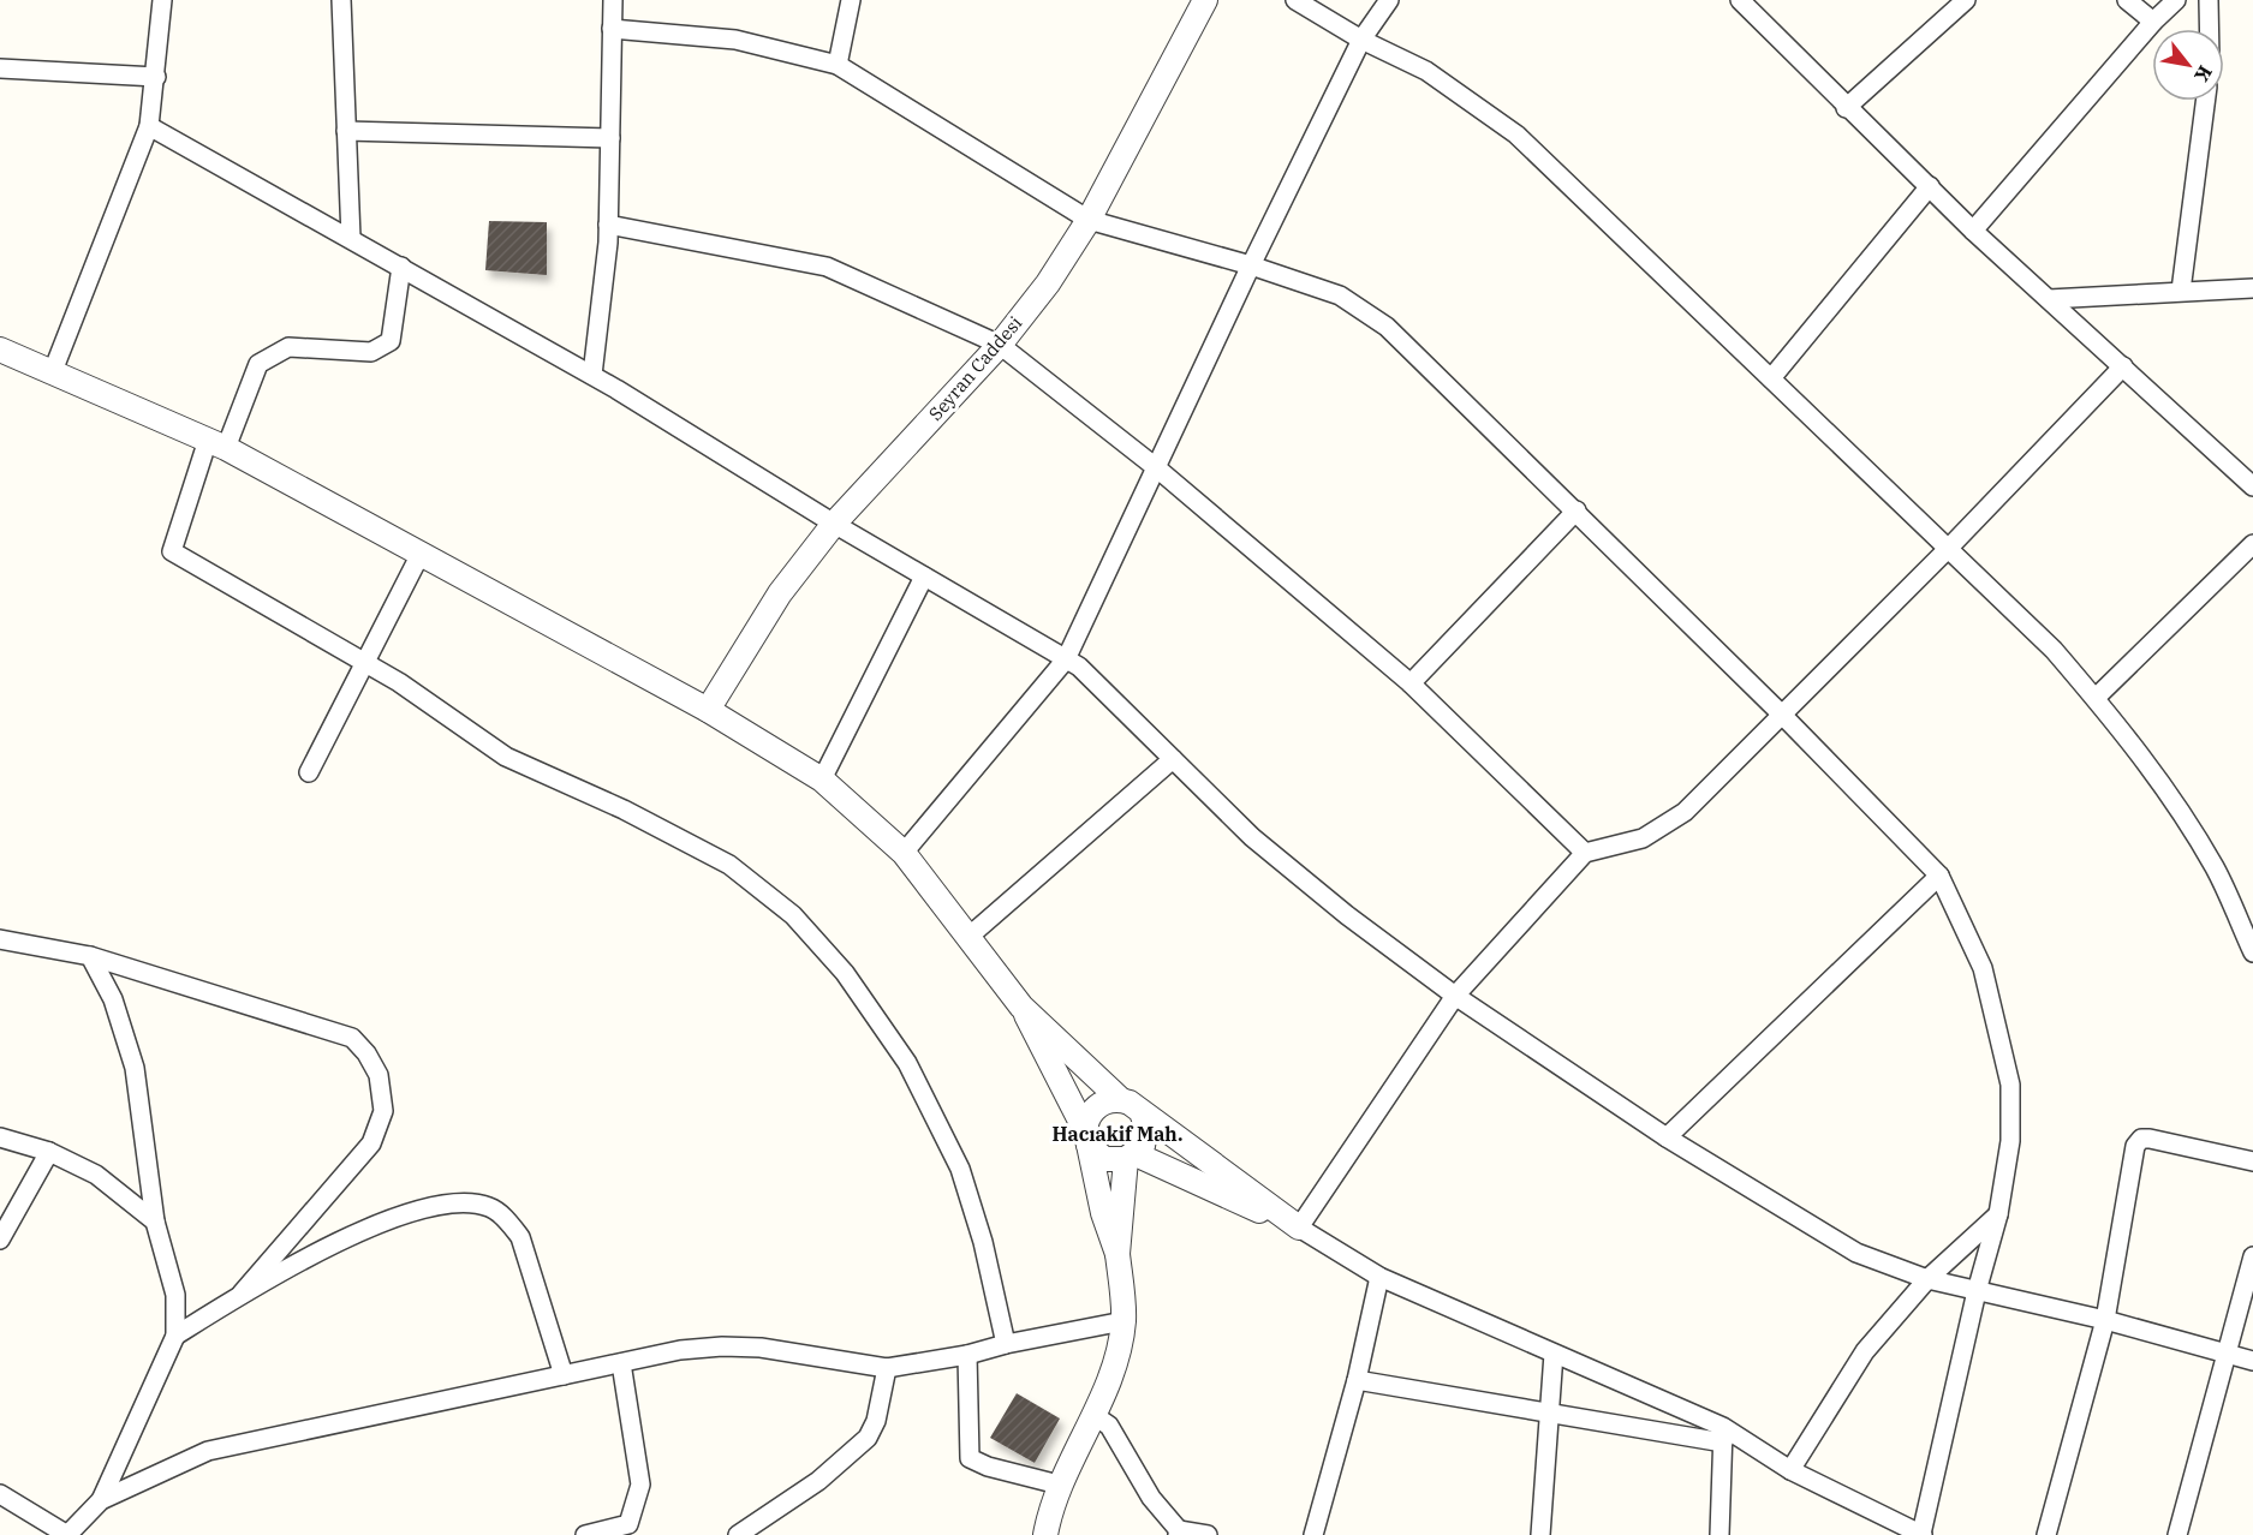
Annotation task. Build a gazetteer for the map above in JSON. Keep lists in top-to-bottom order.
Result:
{
  "streets": {
    "street": ["Seyran Caddesi"]
  },
  "districts": ["Hacıakif Mah."],
  "north": "bottom right"
}
